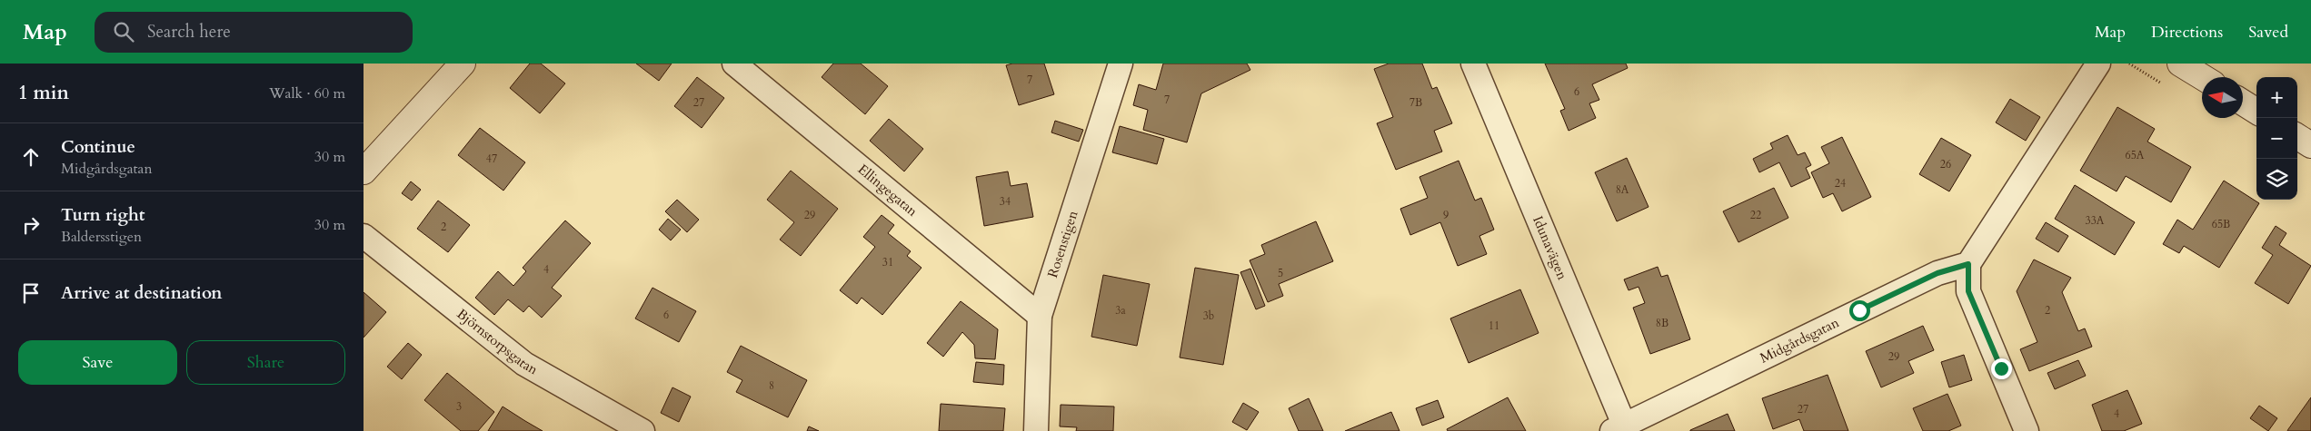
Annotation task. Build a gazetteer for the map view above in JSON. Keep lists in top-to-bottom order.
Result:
{
  "streets": {
    "street": [
      "Ellingegatan",
      "Rosenstigen",
      "Idunavägen",
      "Björnstorpsgatan",
      "Midgårdsgatan"
    ]
  },
  "crossings": [
    ["Ellingegatan", "Rosenstigen"],
    ["Idunavägen", "Midgårdsgatan"]
  ],
  "house_numbers": [
    "7",
    "6",
    "7",
    "27",
    "7B",
    "65A",
    "47",
    "26",
    "24",
    "8A",
    "34",
    "29",
    "9",
    "22",
    "33A",
    "65B",
    "2",
    "31",
    "4",
    "5",
    "3a",
    "2",
    "6",
    "3b",
    "8B",
    "11",
    "29",
    "8",
    "3",
    "27",
    "4"
  ],
  "north": "left",
  "page": {
    "header": "Map",
    "search": "Search here",
    "nav": ["Map", "Directions", "Saved"],
    "heading": ["1 min", "Walk · 60 m"],
    "map_buttons": ["+", "−"],
    "list": [
      ["Continue", "Midgårdsgatan", "30 m"],
      ["Turn right", "Baldersstigen", "30 m"],
      "Arrive at destination"
    ],
    "buttons": ["Save", "Share"]
  }
}
